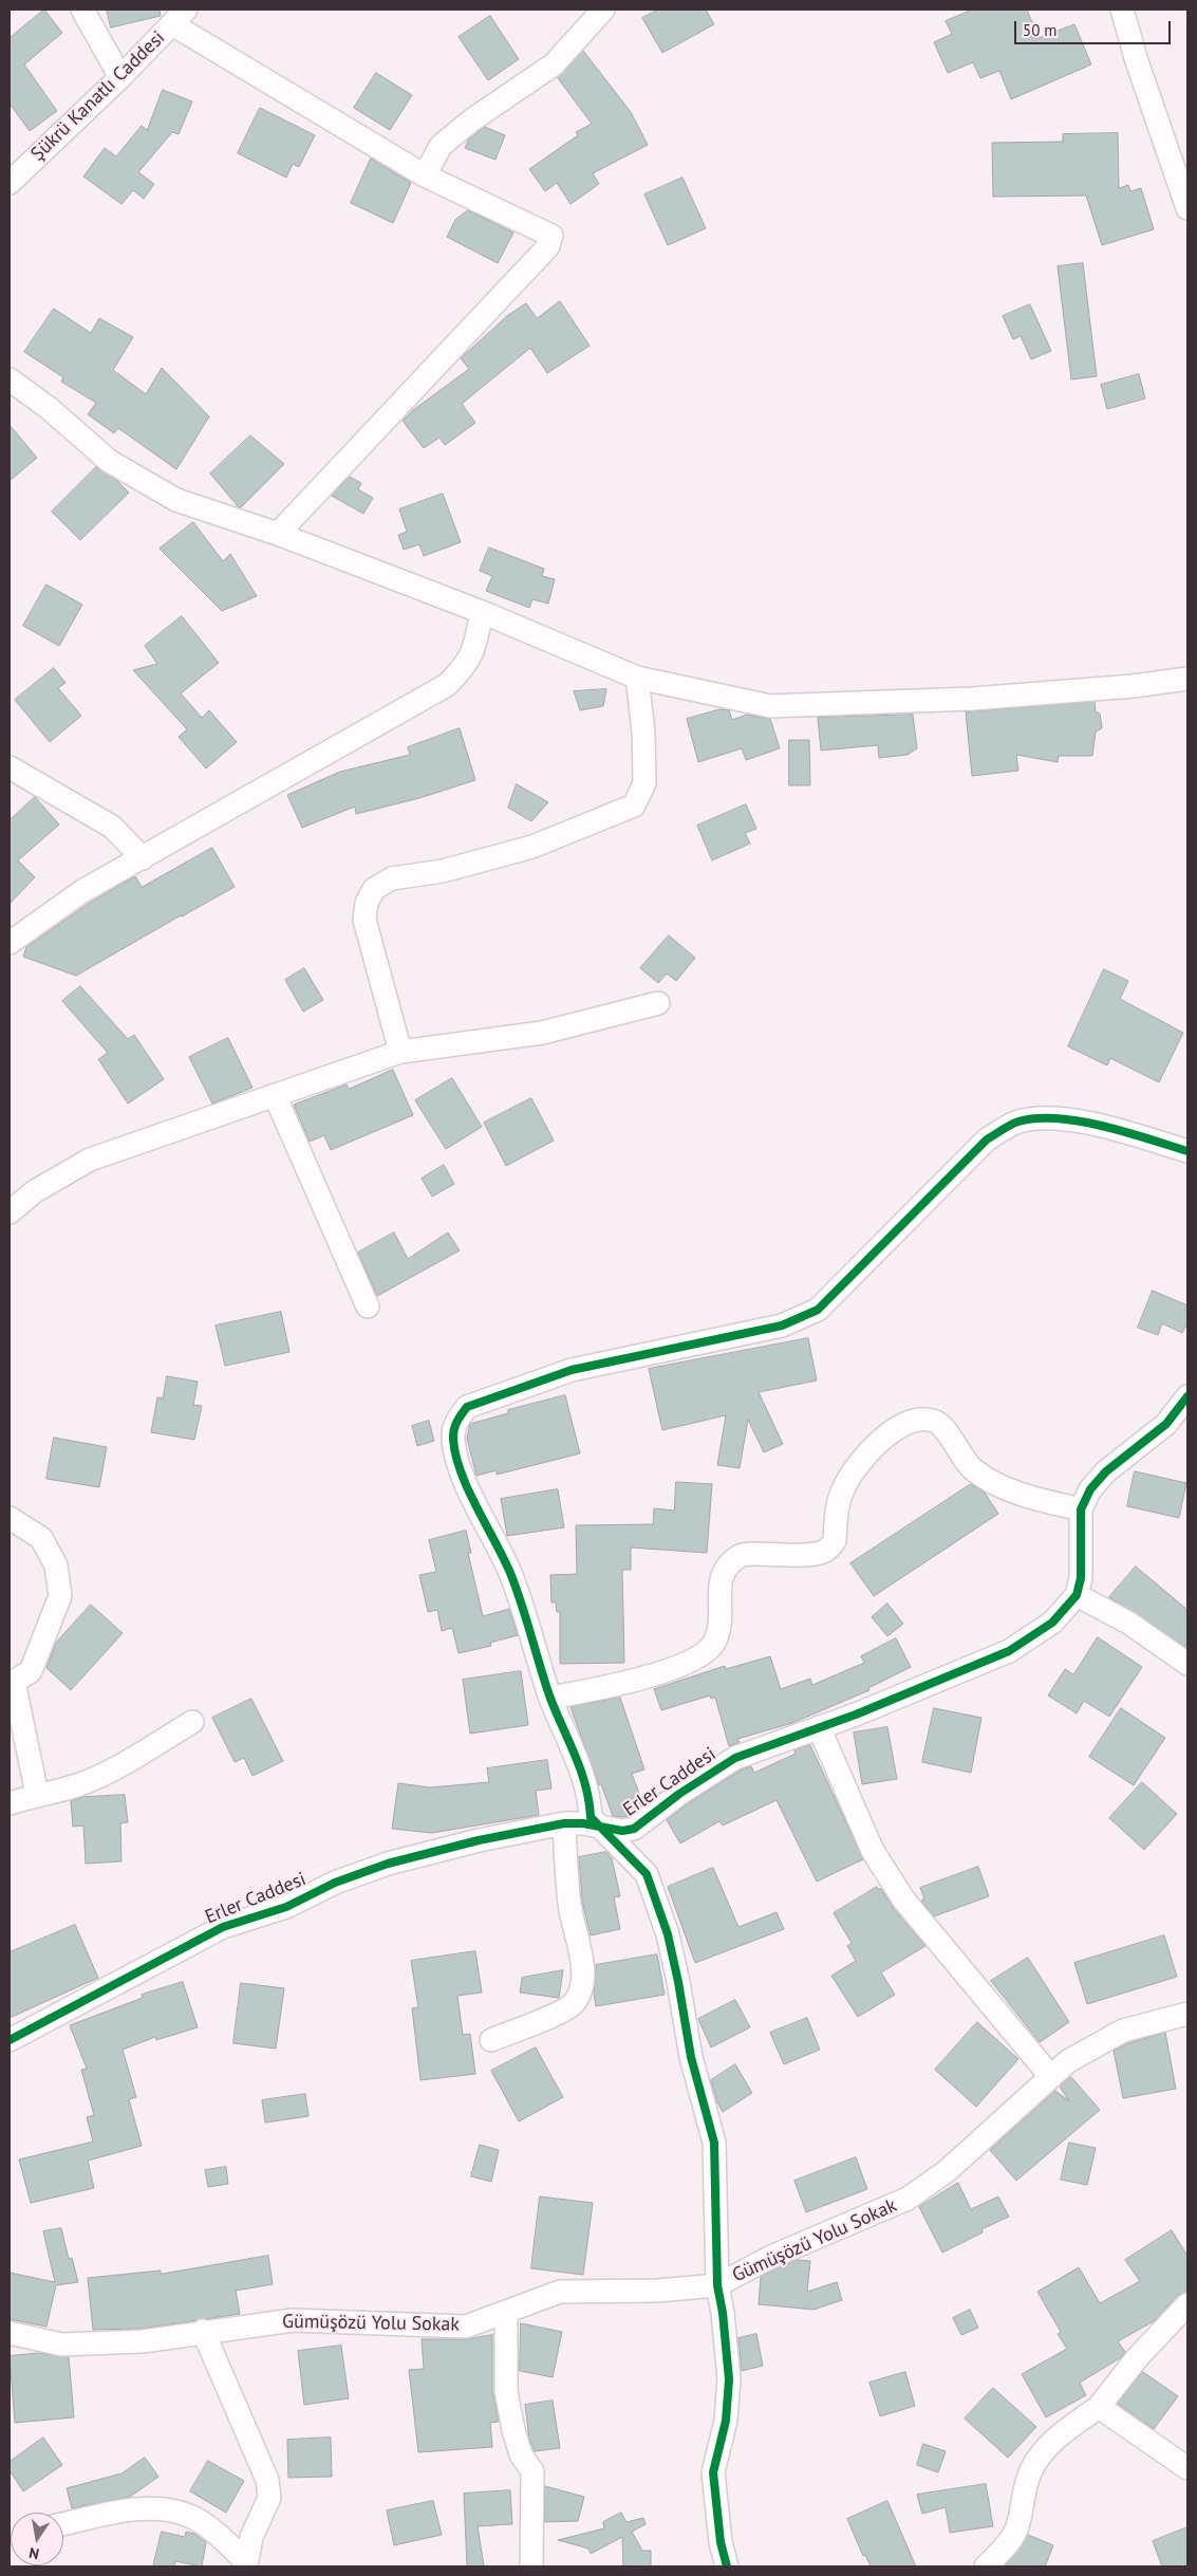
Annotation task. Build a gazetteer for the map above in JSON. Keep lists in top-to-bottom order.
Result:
{
  "streets": {
    "street": ["Şükrü Kanatlı Caddesi", "Erler Caddesi", "Gümüşözü Yolu Sokak"]
  },
  "scale_bar": "50 m",
  "north": "bottom"
}
